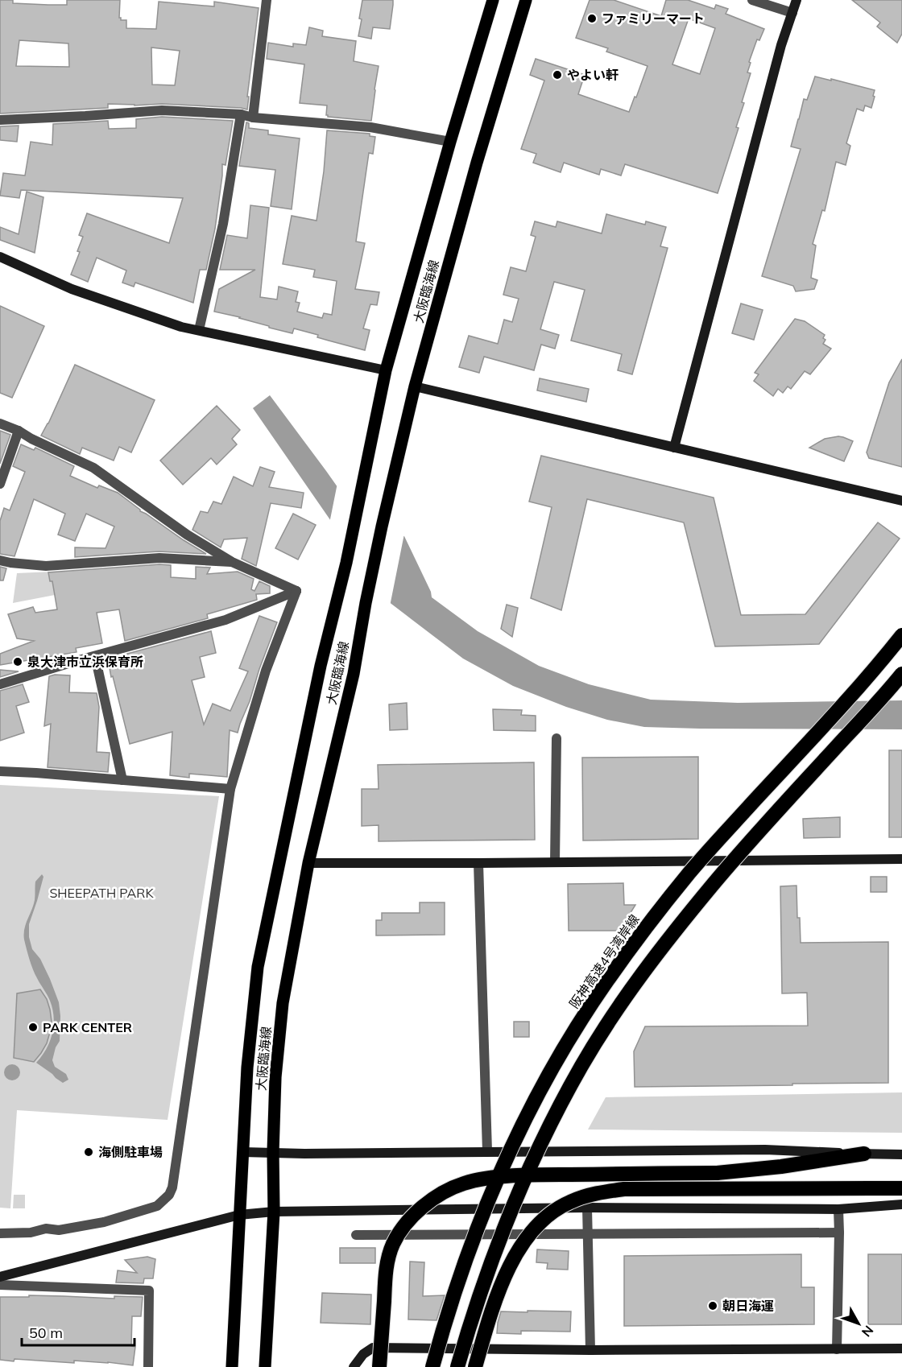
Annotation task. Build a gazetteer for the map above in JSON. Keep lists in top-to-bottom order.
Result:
{
  "streets": {
    "highway": ["阪神高速4号湾岸線"],
    "main road": ["大阪臨海線"]
  },
  "parks": ["SHEEPATH PARK"],
  "places": [
    "ファミリーマート",
    "やよい軒",
    "泉大津市立浜保育所",
    "PARK CENTER",
    "海側駐車場",
    "朝日海運"
  ],
  "scale_bar": "50 m",
  "north": "bottom right"
}
